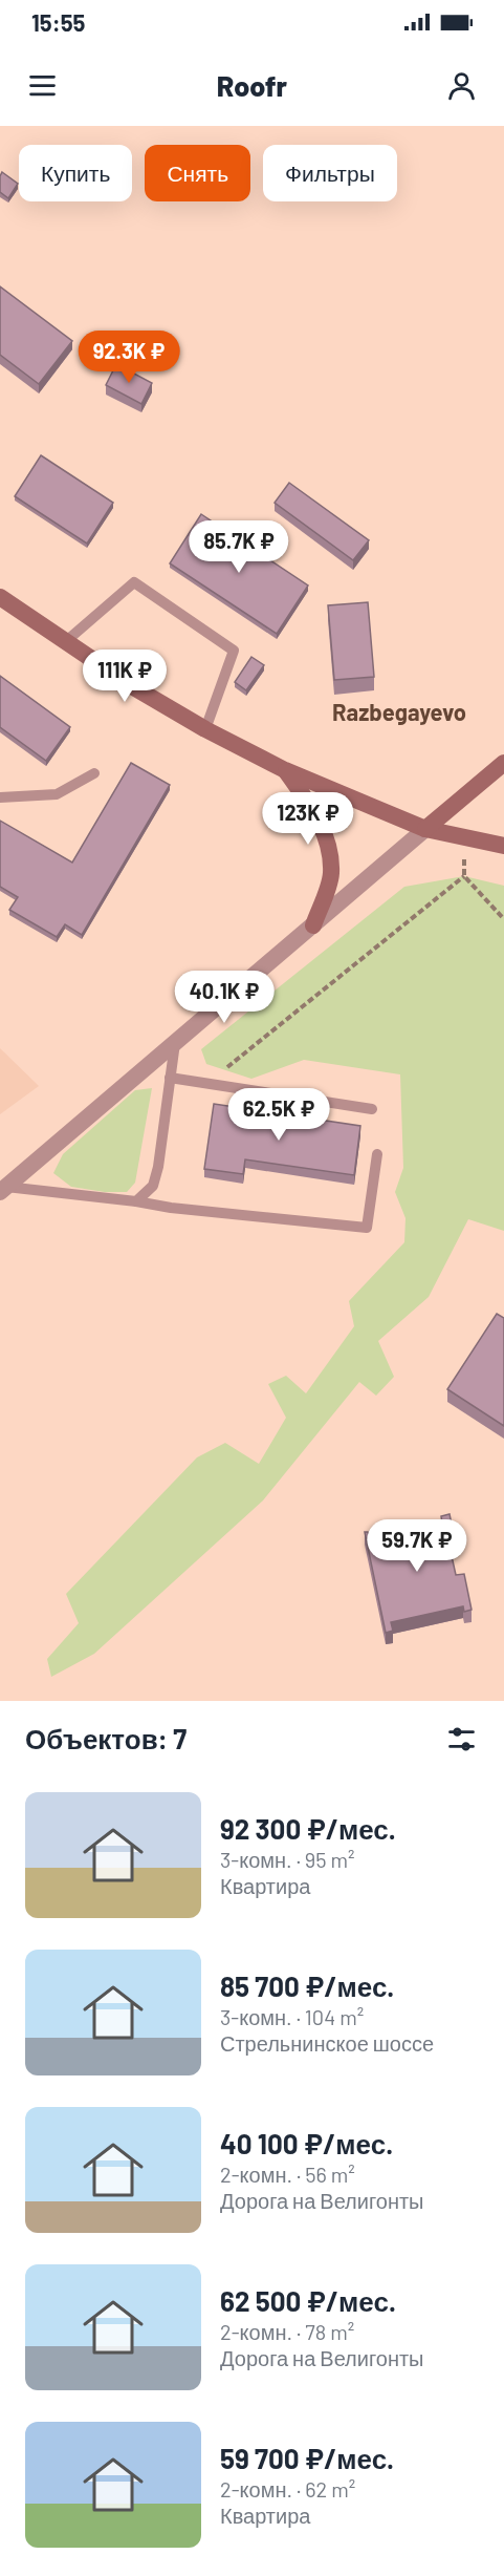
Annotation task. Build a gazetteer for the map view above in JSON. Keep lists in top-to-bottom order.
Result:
{
  "districts": ["Razbegayevo"],
  "page": {
    "status": "15:55",
    "header": "Roofr",
    "chip": ["Купить", "Снять", "Фильтры"],
    "price": [
      "92.3K ₽",
      "85.7K ₽",
      "111K ₽",
      "123K ₽",
      "40.1K ₽",
      "62.5K ₽",
      "59.7K ₽"
    ],
    "heading": "Объектов: 7",
    "list": [
      {
        "name": "92 300 ₽/мес.",
        "note": "3-комн. · 95 m² · Квартира"
      },
      {
        "name": "85 700 ₽/мес.",
        "note": "3-комн. · 104 m² · Стрельнинское шоссе"
      },
      {
        "name": "40 100 ₽/мес.",
        "note": "2-комн. · 56 m² · Дорога на Велигонты"
      },
      {
        "name": "62 500 ₽/мес.",
        "note": "2-комн. · 78 m² · Дорога на Велигонты"
      },
      {
        "name": "59 700 ₽/мес.",
        "note": "2-комн. · 62 m² · Квартира"
      }
    ]
  }
}
